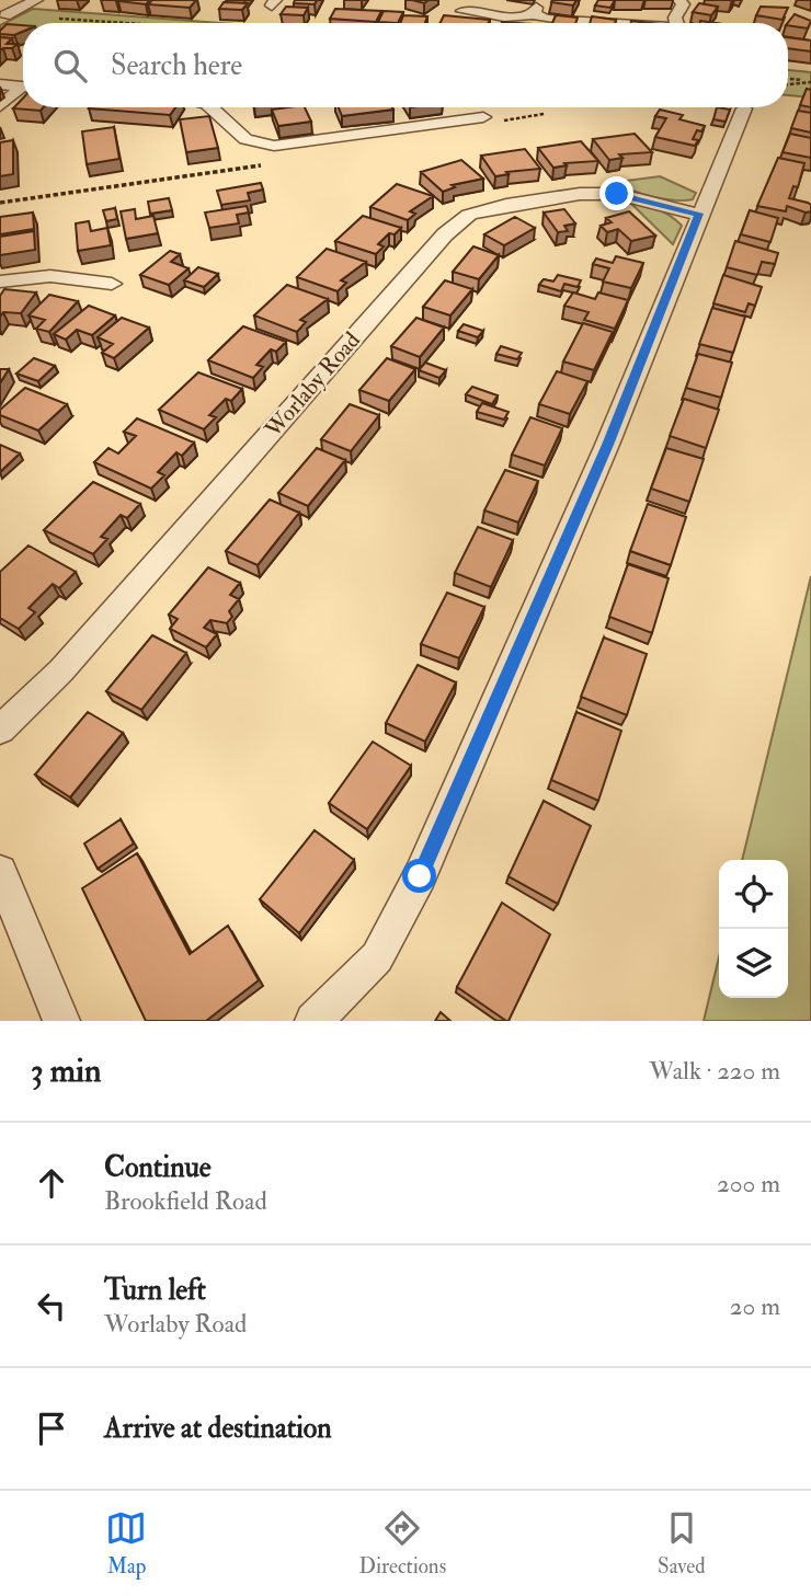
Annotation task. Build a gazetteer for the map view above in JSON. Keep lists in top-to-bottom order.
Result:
{
  "streets": {
    "street": ["Worlaby Road"]
  },
  "page": {
    "search": "Search here",
    "heading": ["3 min", "Walk · 220 m"],
    "list": [
      ["Continue", "Brookfield Road", "200 m"],
      ["Turn left", "Worlaby Road", "20 m"],
      "Arrive at destination"
    ],
    "nav": ["Map", "Directions", "Saved"]
  }
}
